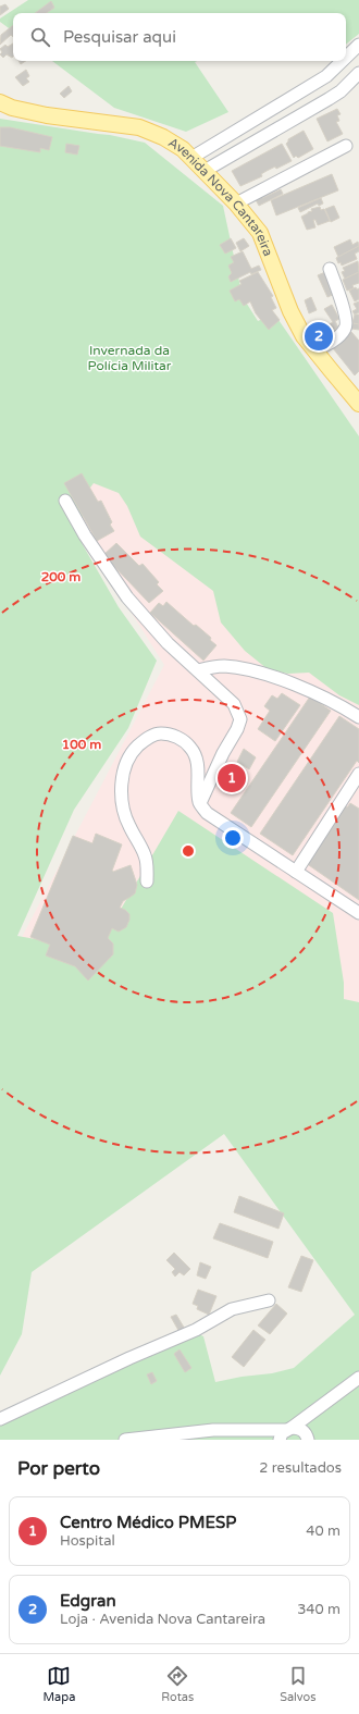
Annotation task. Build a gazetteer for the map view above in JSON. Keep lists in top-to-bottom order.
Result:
{
  "streets": {
    "main road": ["Avenida Nova Cantareira"]
  },
  "parks": ["Invernada da Polícia Militar"],
  "page": {
    "search": "Pesquisar aqui",
    "pins": ["2", "1"],
    "heading": ["Por perto", "2 resultados"],
    "list": [
      {
        "mark": "1",
        "name": "Centro Médico PMESP",
        "note": "Hospital",
        "value": "40 m"
      },
      {
        "mark": "2",
        "name": "Edgran",
        "note": "Loja · Avenida Nova Cantareira",
        "value": "340 m"
      }
    ],
    "nav": ["Mapa", "Rotas", "Salvos"]
  },
  "rings": ["200 m", "100 m"]
}
